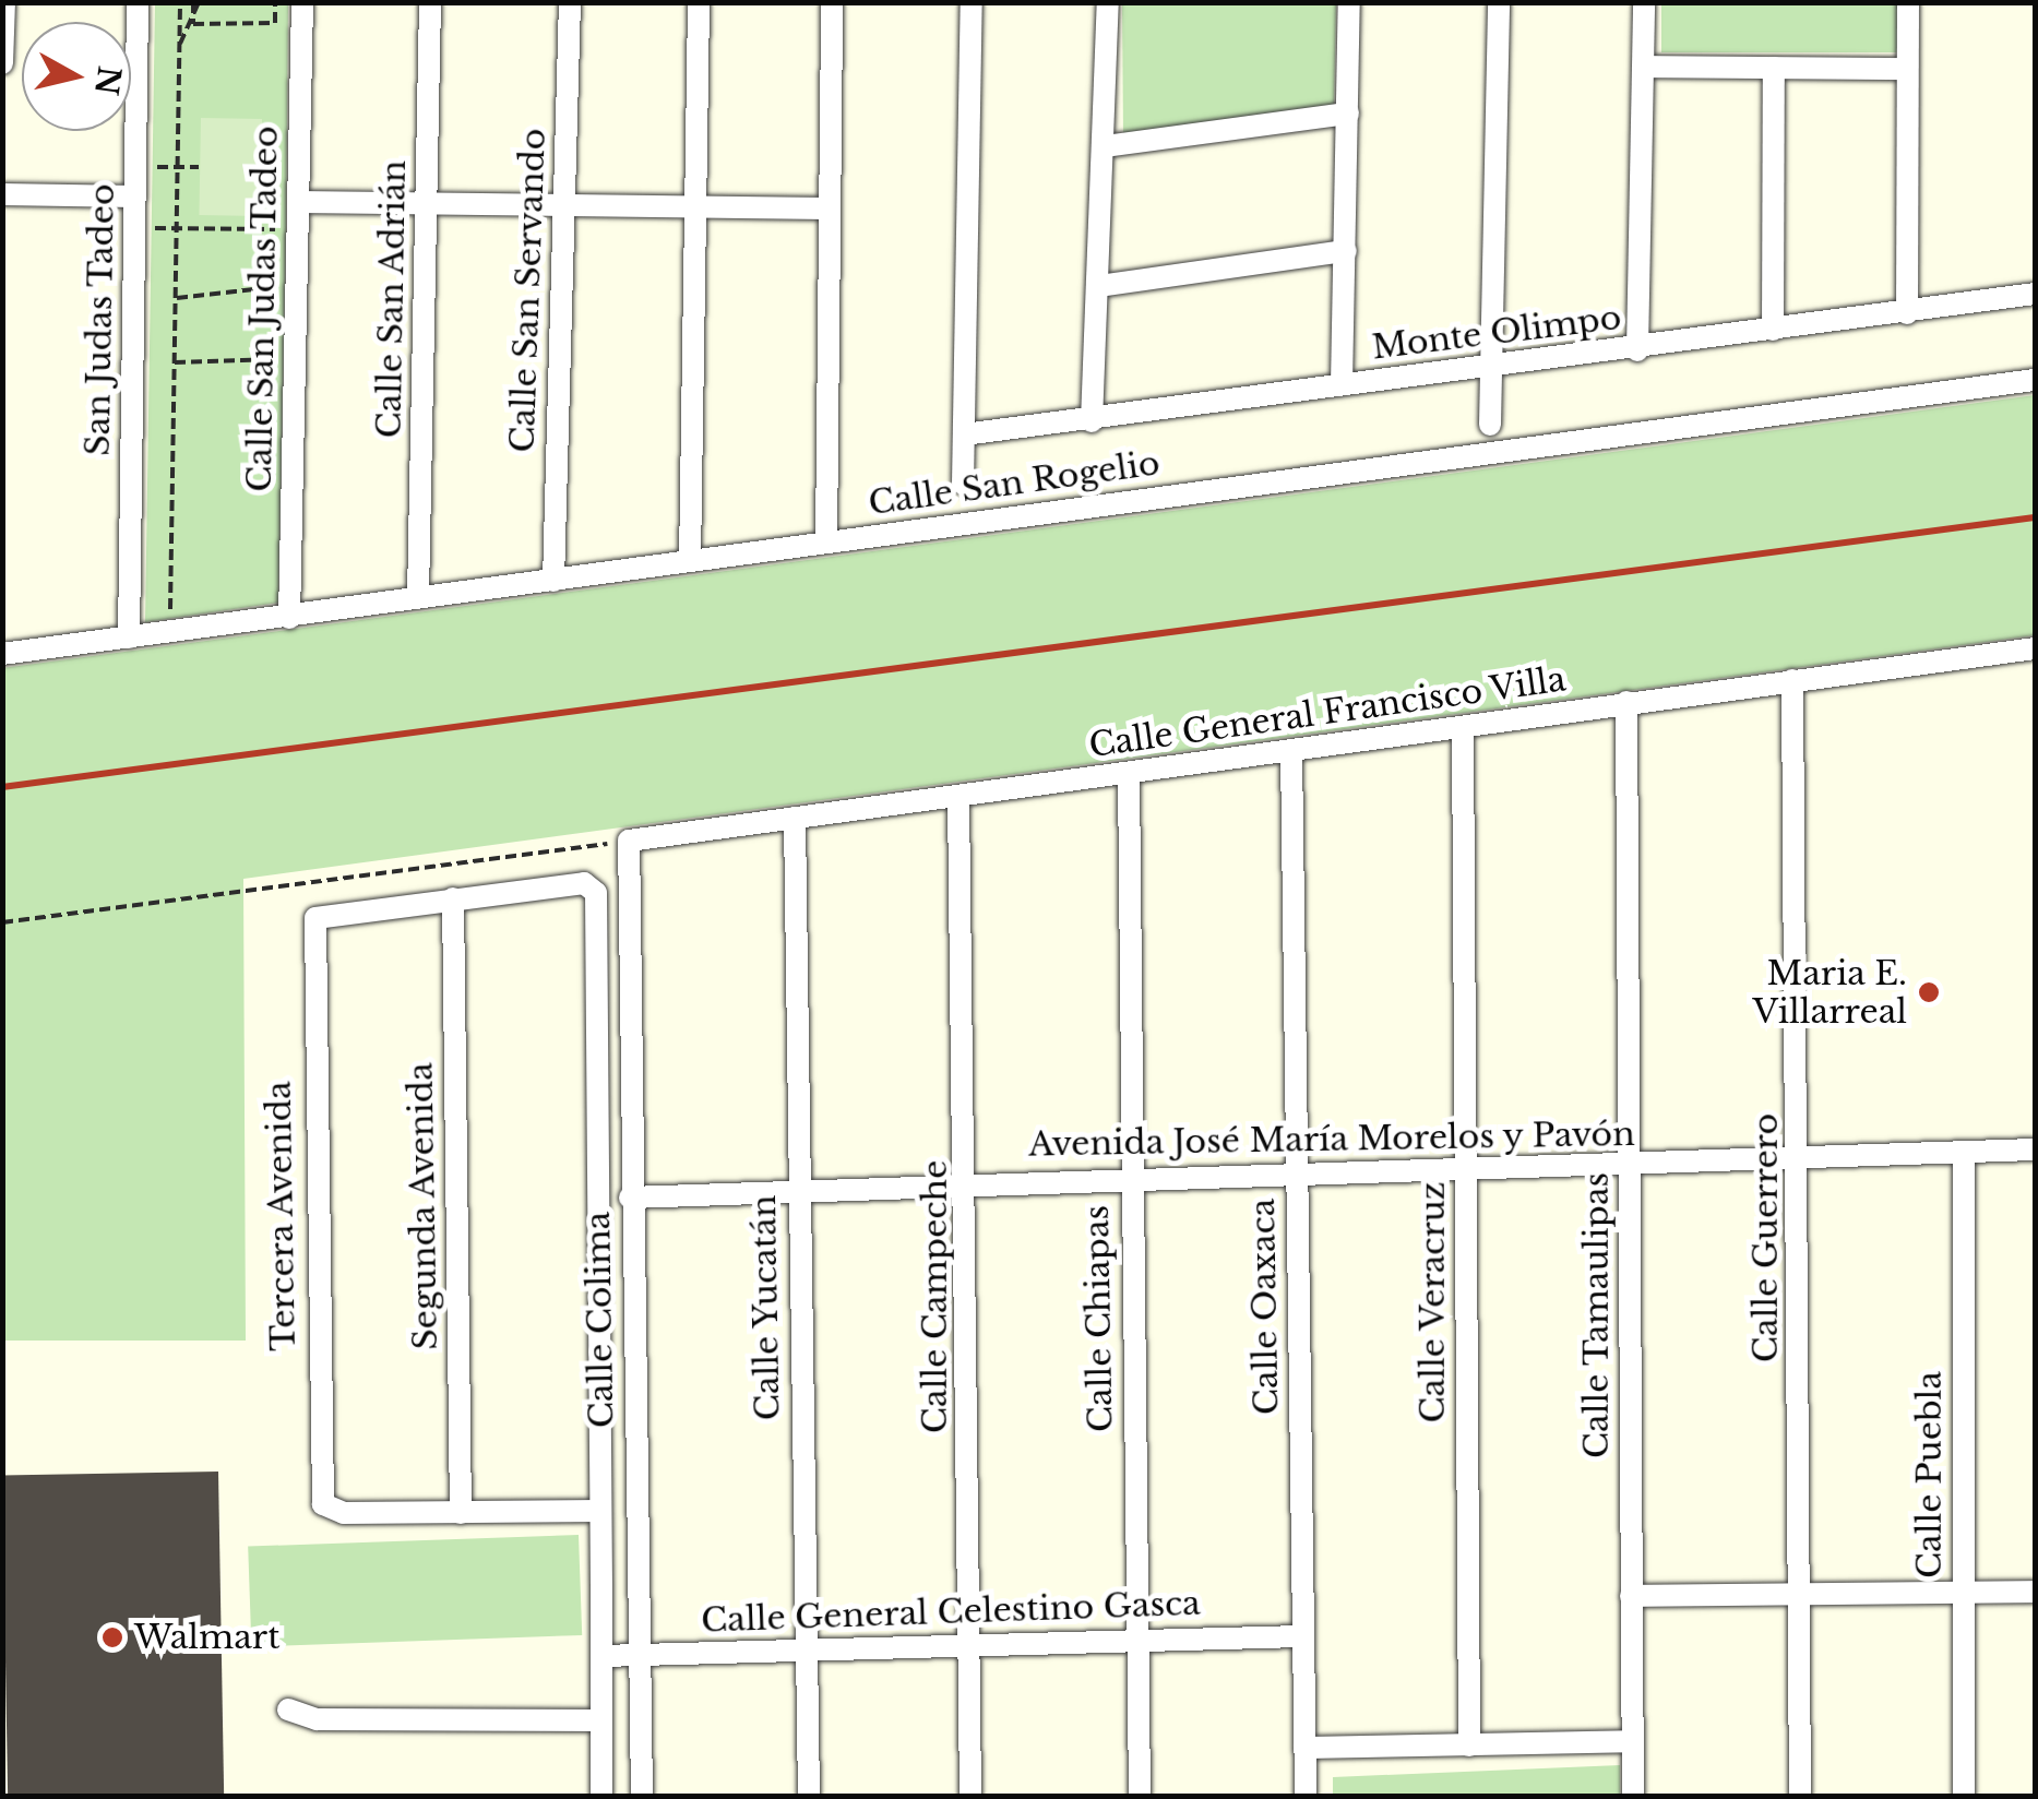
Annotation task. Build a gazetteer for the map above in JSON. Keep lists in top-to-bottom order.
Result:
{
  "streets": {
    "street": [
      "Calle San Servando",
      "Calle San Adrián",
      "Calle San Judas Tadeo",
      "San Judas Tadeo",
      "Monte Olimpo",
      "Calle San Rogelio",
      "Calle General Francisco Villa",
      "Avenida José María Morelos y Pavón",
      "Segunda Avenida",
      "Tercera Avenida",
      "Calle Guerrero",
      "Calle Campeche",
      "Calle Veracruz",
      "Calle Oaxaca",
      "Calle Yucatán",
      "Calle Tamaulipas",
      "Calle Chiapas",
      "Calle Colima",
      "Calle Puebla",
      "Calle General Celestino Gasca"
    ]
  },
  "crossings": [
    ["Calle San Servando", "Calle San Rogelio"],
    ["Calle San Adrián", "Calle San Rogelio"],
    ["Calle San Judas Tadeo", "Calle San Rogelio"],
    ["San Judas Tadeo", "Calle San Rogelio"],
    ["Calle General Francisco Villa", "Calle Guerrero"],
    ["Calle General Francisco Villa", "Calle Campeche"],
    ["Calle General Francisco Villa", "Calle Veracruz"],
    ["Calle General Francisco Villa", "Calle Oaxaca"],
    ["Calle General Francisco Villa", "Calle Yucatán"],
    ["Calle General Francisco Villa", "Calle Tamaulipas"],
    ["Calle General Francisco Villa", "Calle Chiapas"],
    ["Calle General Francisco Villa", "Calle Colima"],
    ["Avenida José María Morelos y Pavón", "Calle Guerrero"],
    ["Avenida José María Morelos y Pavón", "Calle Campeche"],
    ["Avenida José María Morelos y Pavón", "Calle Veracruz"],
    ["Avenida José María Morelos y Pavón", "Calle Oaxaca"],
    ["Avenida José María Morelos y Pavón", "Calle Yucatán"],
    ["Avenida José María Morelos y Pavón", "Calle Tamaulipas"],
    ["Avenida José María Morelos y Pavón", "Calle Chiapas"],
    ["Avenida José María Morelos y Pavón", "Calle Colima"],
    ["Avenida José María Morelos y Pavón", "Calle Puebla"],
    ["Segunda Avenida", "Tercera Avenida"],
    ["Calle Campeche", "Calle General Celestino Gasca"],
    ["Calle Oaxaca", "Calle General Celestino Gasca"],
    ["Calle Yucatán", "Calle General Celestino Gasca"],
    ["Calle Chiapas", "Calle General Celestino Gasca"],
    ["Calle Colima", "Calle General Celestino Gasca"]
  ],
  "places": ["Maria E. Villarreal", "Walmart"],
  "north": "right"
}
